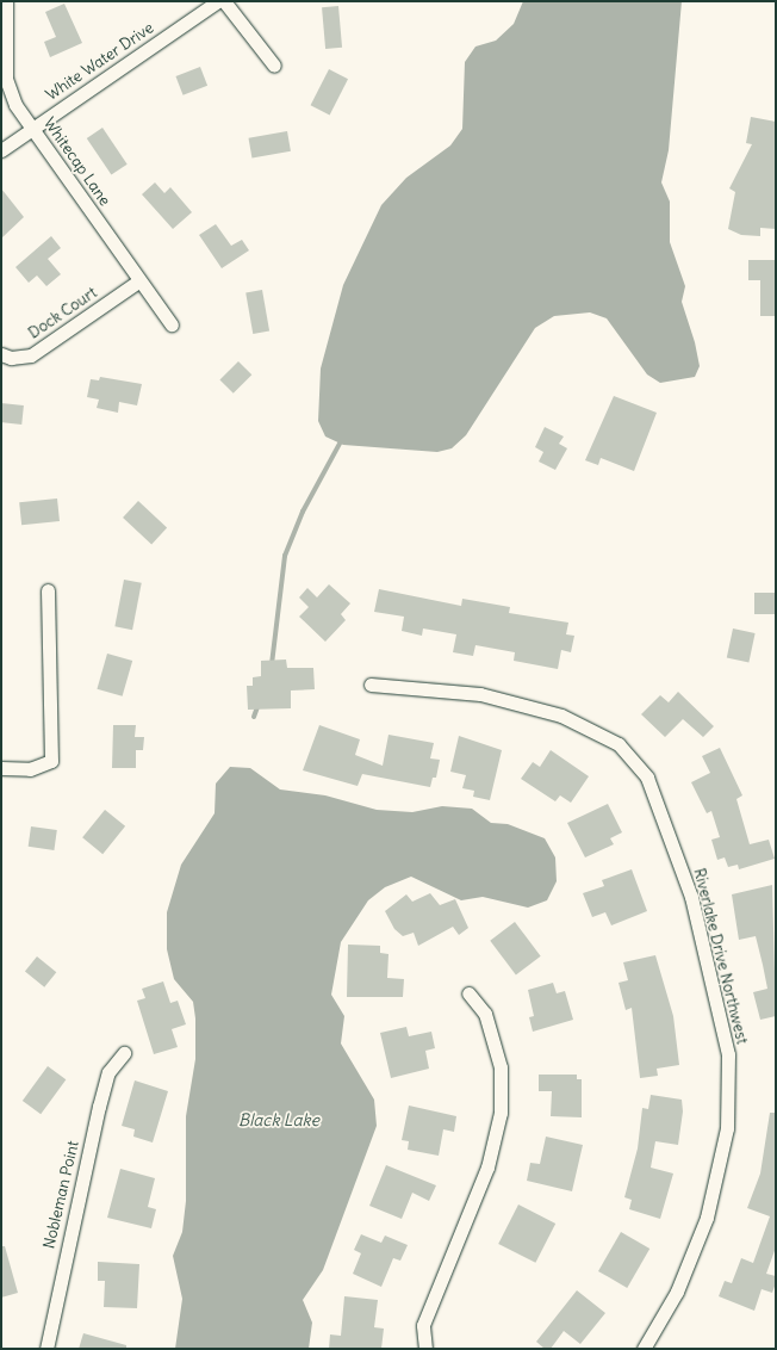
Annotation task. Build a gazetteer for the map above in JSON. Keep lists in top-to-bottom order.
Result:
{
  "streets": {
    "street": [
      "White Water Drive",
      "Whitecap Lane",
      "Dock Court",
      "Riverlake Drive Northwest",
      "Nobleman Point"
    ]
  },
  "crossings": [
    ["White Water Drive", "Whitecap Lane"],
    ["Whitecap Lane", "Dock Court"]
  ],
  "water": ["Black Lake"]
}
